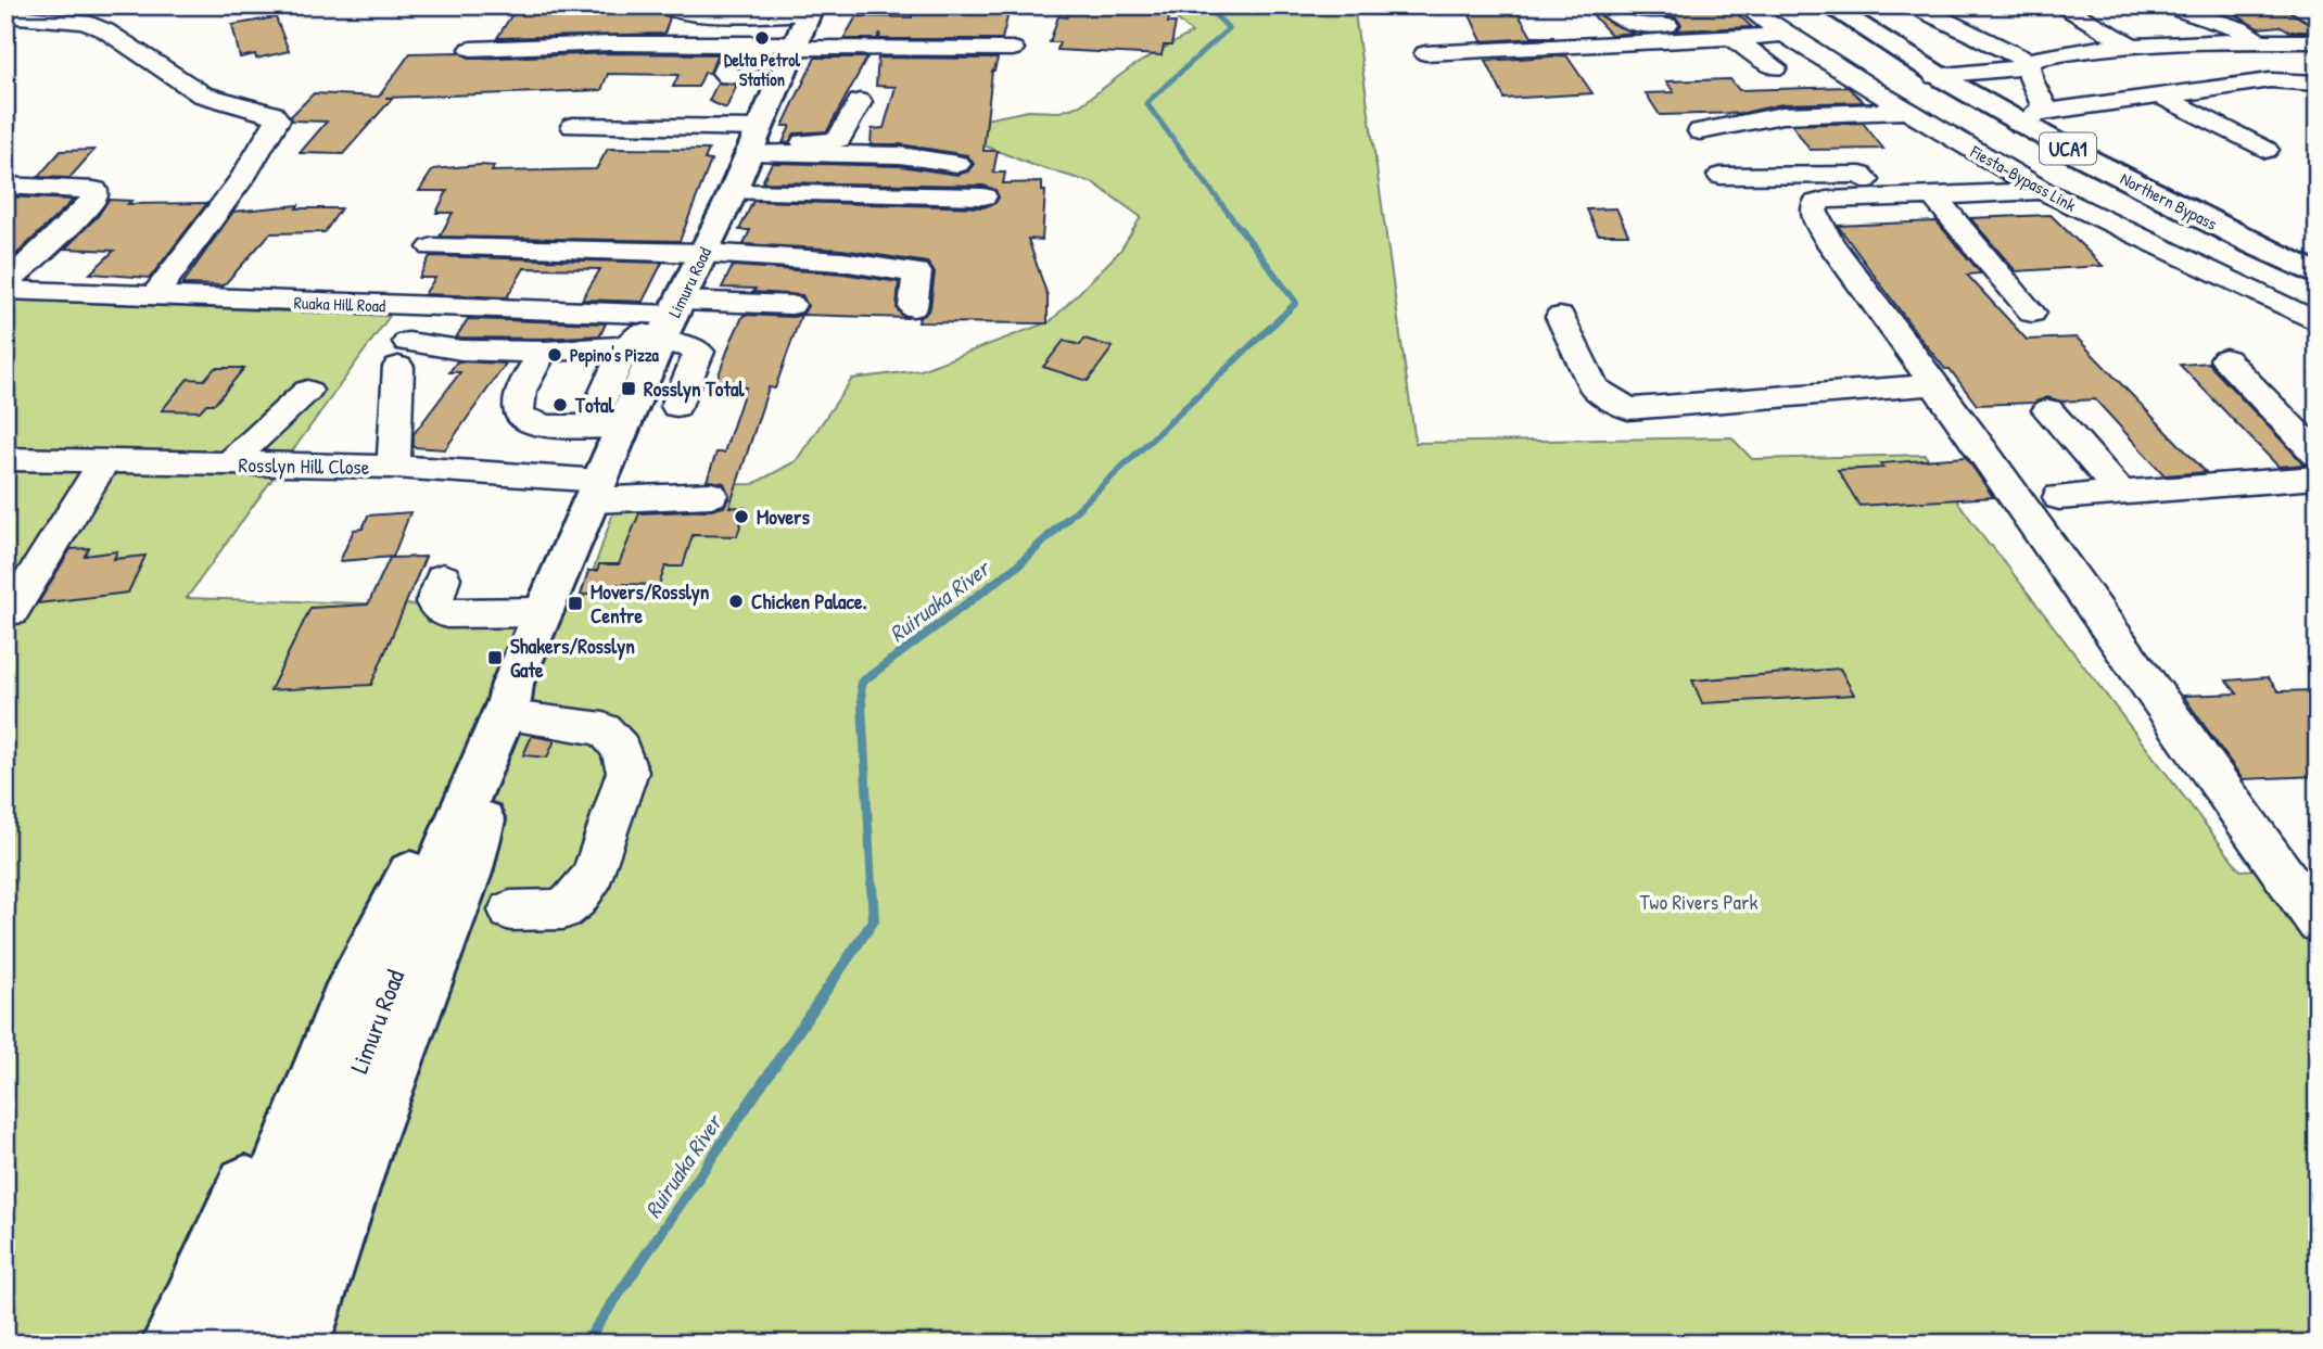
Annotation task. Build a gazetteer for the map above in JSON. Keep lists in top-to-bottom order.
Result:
{
  "streets": {
    "main road": ["UCA1", "Northern Bypass", "Limuru Road"],
    "street": ["Fiesta-Bypass Link", "Ruaka Hill Road", "Rosslyn Hill Close"]
  },
  "crossings": [
    ["Limuru Road", "Ruaka Hill Road"],
    ["Limuru Road", "Rosslyn Hill Close"]
  ],
  "water": ["Ruiruaka River"],
  "parks": ["Two Rivers Park"],
  "places": {
    "other": [
      "Delta Petrol Station",
      "Pepino's Pizza",
      "Total",
      "Movers",
      "Chicken Palace."
    ],
    "transit": ["Rosslyn Total", "Movers/Rosslyn Centre", "Shakers/Rosslyn Gate"]
  }
}
